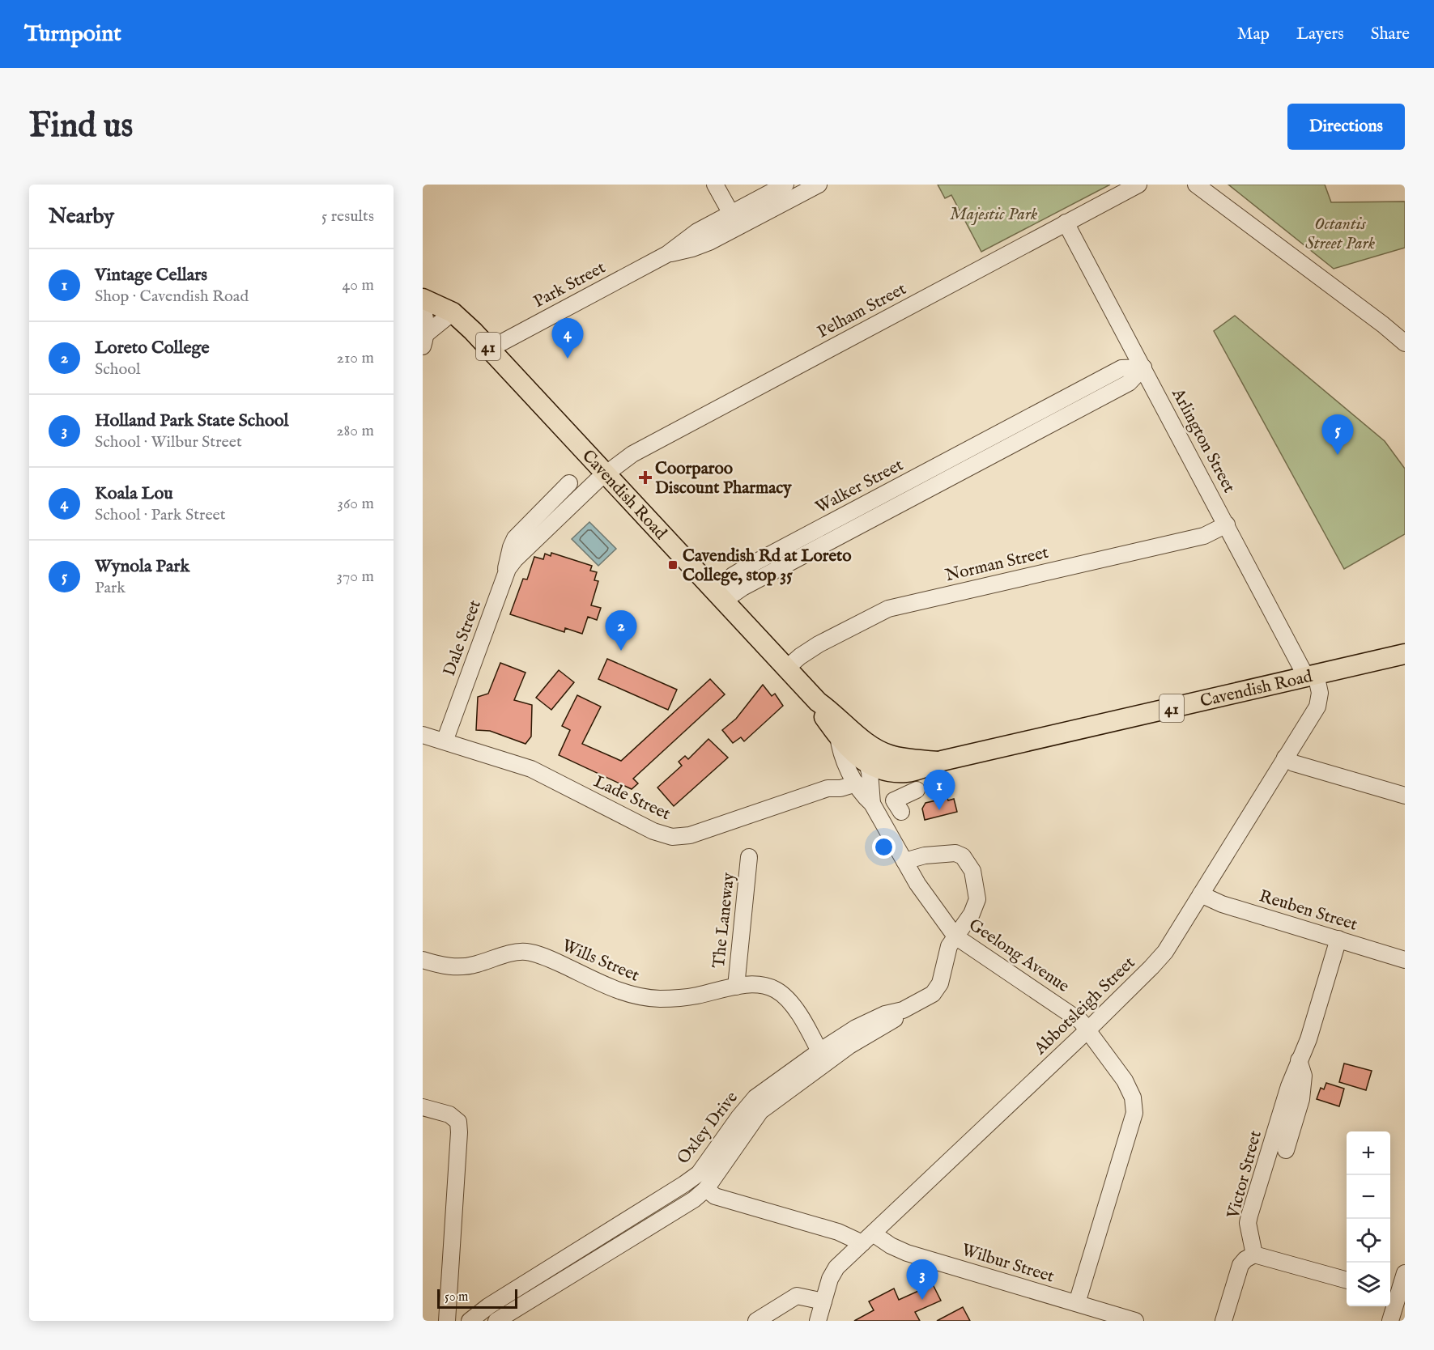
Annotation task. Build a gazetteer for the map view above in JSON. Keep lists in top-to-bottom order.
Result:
{
  "streets": {
    "main road": ["41", "Cavendish Road"],
    "street": [
      "Park Street",
      "Pelham Street",
      "Arlington Street",
      "Walker Street",
      "Norman Street",
      "Dale Street",
      "Lade Street",
      "Reuben Street",
      "The Laneway",
      "Geelong Avenue",
      "Wills Street",
      "Abbotsleigh Street",
      "Oxley Drive",
      "Victor Street",
      "Wilbur Street"
    ]
  },
  "crossings": [
    ["Park Street", "Cavendish Road"],
    ["Pelham Street", "Arlington Street"],
    ["Pelham Street", "Cavendish Road"],
    ["Pelham Street", "Dale Street"],
    ["Arlington Street", "Walker Street"],
    ["Arlington Street", "Cavendish Road"],
    ["Arlington Street", "Norman Street"],
    ["Arlington Street", "Abbotsleigh Street"],
    ["Walker Street", "Cavendish Road"],
    ["Cavendish Road", "Norman Street"],
    ["Cavendish Road", "Dale Street"],
    ["Cavendish Road", "Lade Street"],
    ["Cavendish Road", "Geelong Avenue"],
    ["Cavendish Road", "Abbotsleigh Street"],
    ["Dale Street", "Lade Street"],
    ["Lade Street", "Geelong Avenue"],
    ["Reuben Street", "Abbotsleigh Street"],
    ["Reuben Street", "Victor Street"],
    ["The Laneway", "Wills Street"],
    ["Geelong Avenue", "Abbotsleigh Street"],
    ["Geelong Avenue", "Oxley Drive"],
    ["Geelong Avenue", "Wilbur Street"],
    ["Wills Street", "Oxley Drive"],
    ["Abbotsleigh Street", "Wilbur Street"],
    ["Oxley Drive", "Wilbur Street"]
  ],
  "parks": ["Majestic Park", "Octantis Street Park"],
  "places": {
    "health": ["Coorparoo Discount Pharmacy"],
    "transit": ["Cavendish Rd at Loreto College, stop 35"]
  },
  "scale_bar": "50 m",
  "page": {
    "header": "Turnpoint",
    "nav": ["Map", "Layers", "Share"],
    "buttons": "Directions",
    "title": "Find us",
    "heading": ["Nearby", "5 results"],
    "list": [
      {
        "mark": "1",
        "name": "Vintage Cellars",
        "note": "Shop · Cavendish Road",
        "value": "40 m"
      },
      {
        "mark": "2",
        "name": "Loreto College",
        "note": "School",
        "value": "210 m"
      },
      {
        "mark": "3",
        "name": "Holland Park State School",
        "note": "School · Wilbur Street",
        "value": "280 m"
      },
      {
        "mark": "4",
        "name": "Koala Lou",
        "note": "School · Park Street",
        "value": "360 m"
      },
      {
        "mark": "5",
        "name": "Wynola Park",
        "note": "Park",
        "value": "370 m"
      }
    ],
    "pins": [
      "4",
      "5",
      "2",
      "1",
      "3"
    ],
    "map_buttons": ["+", "−"],
    "scale": "50 m"
  }
}
